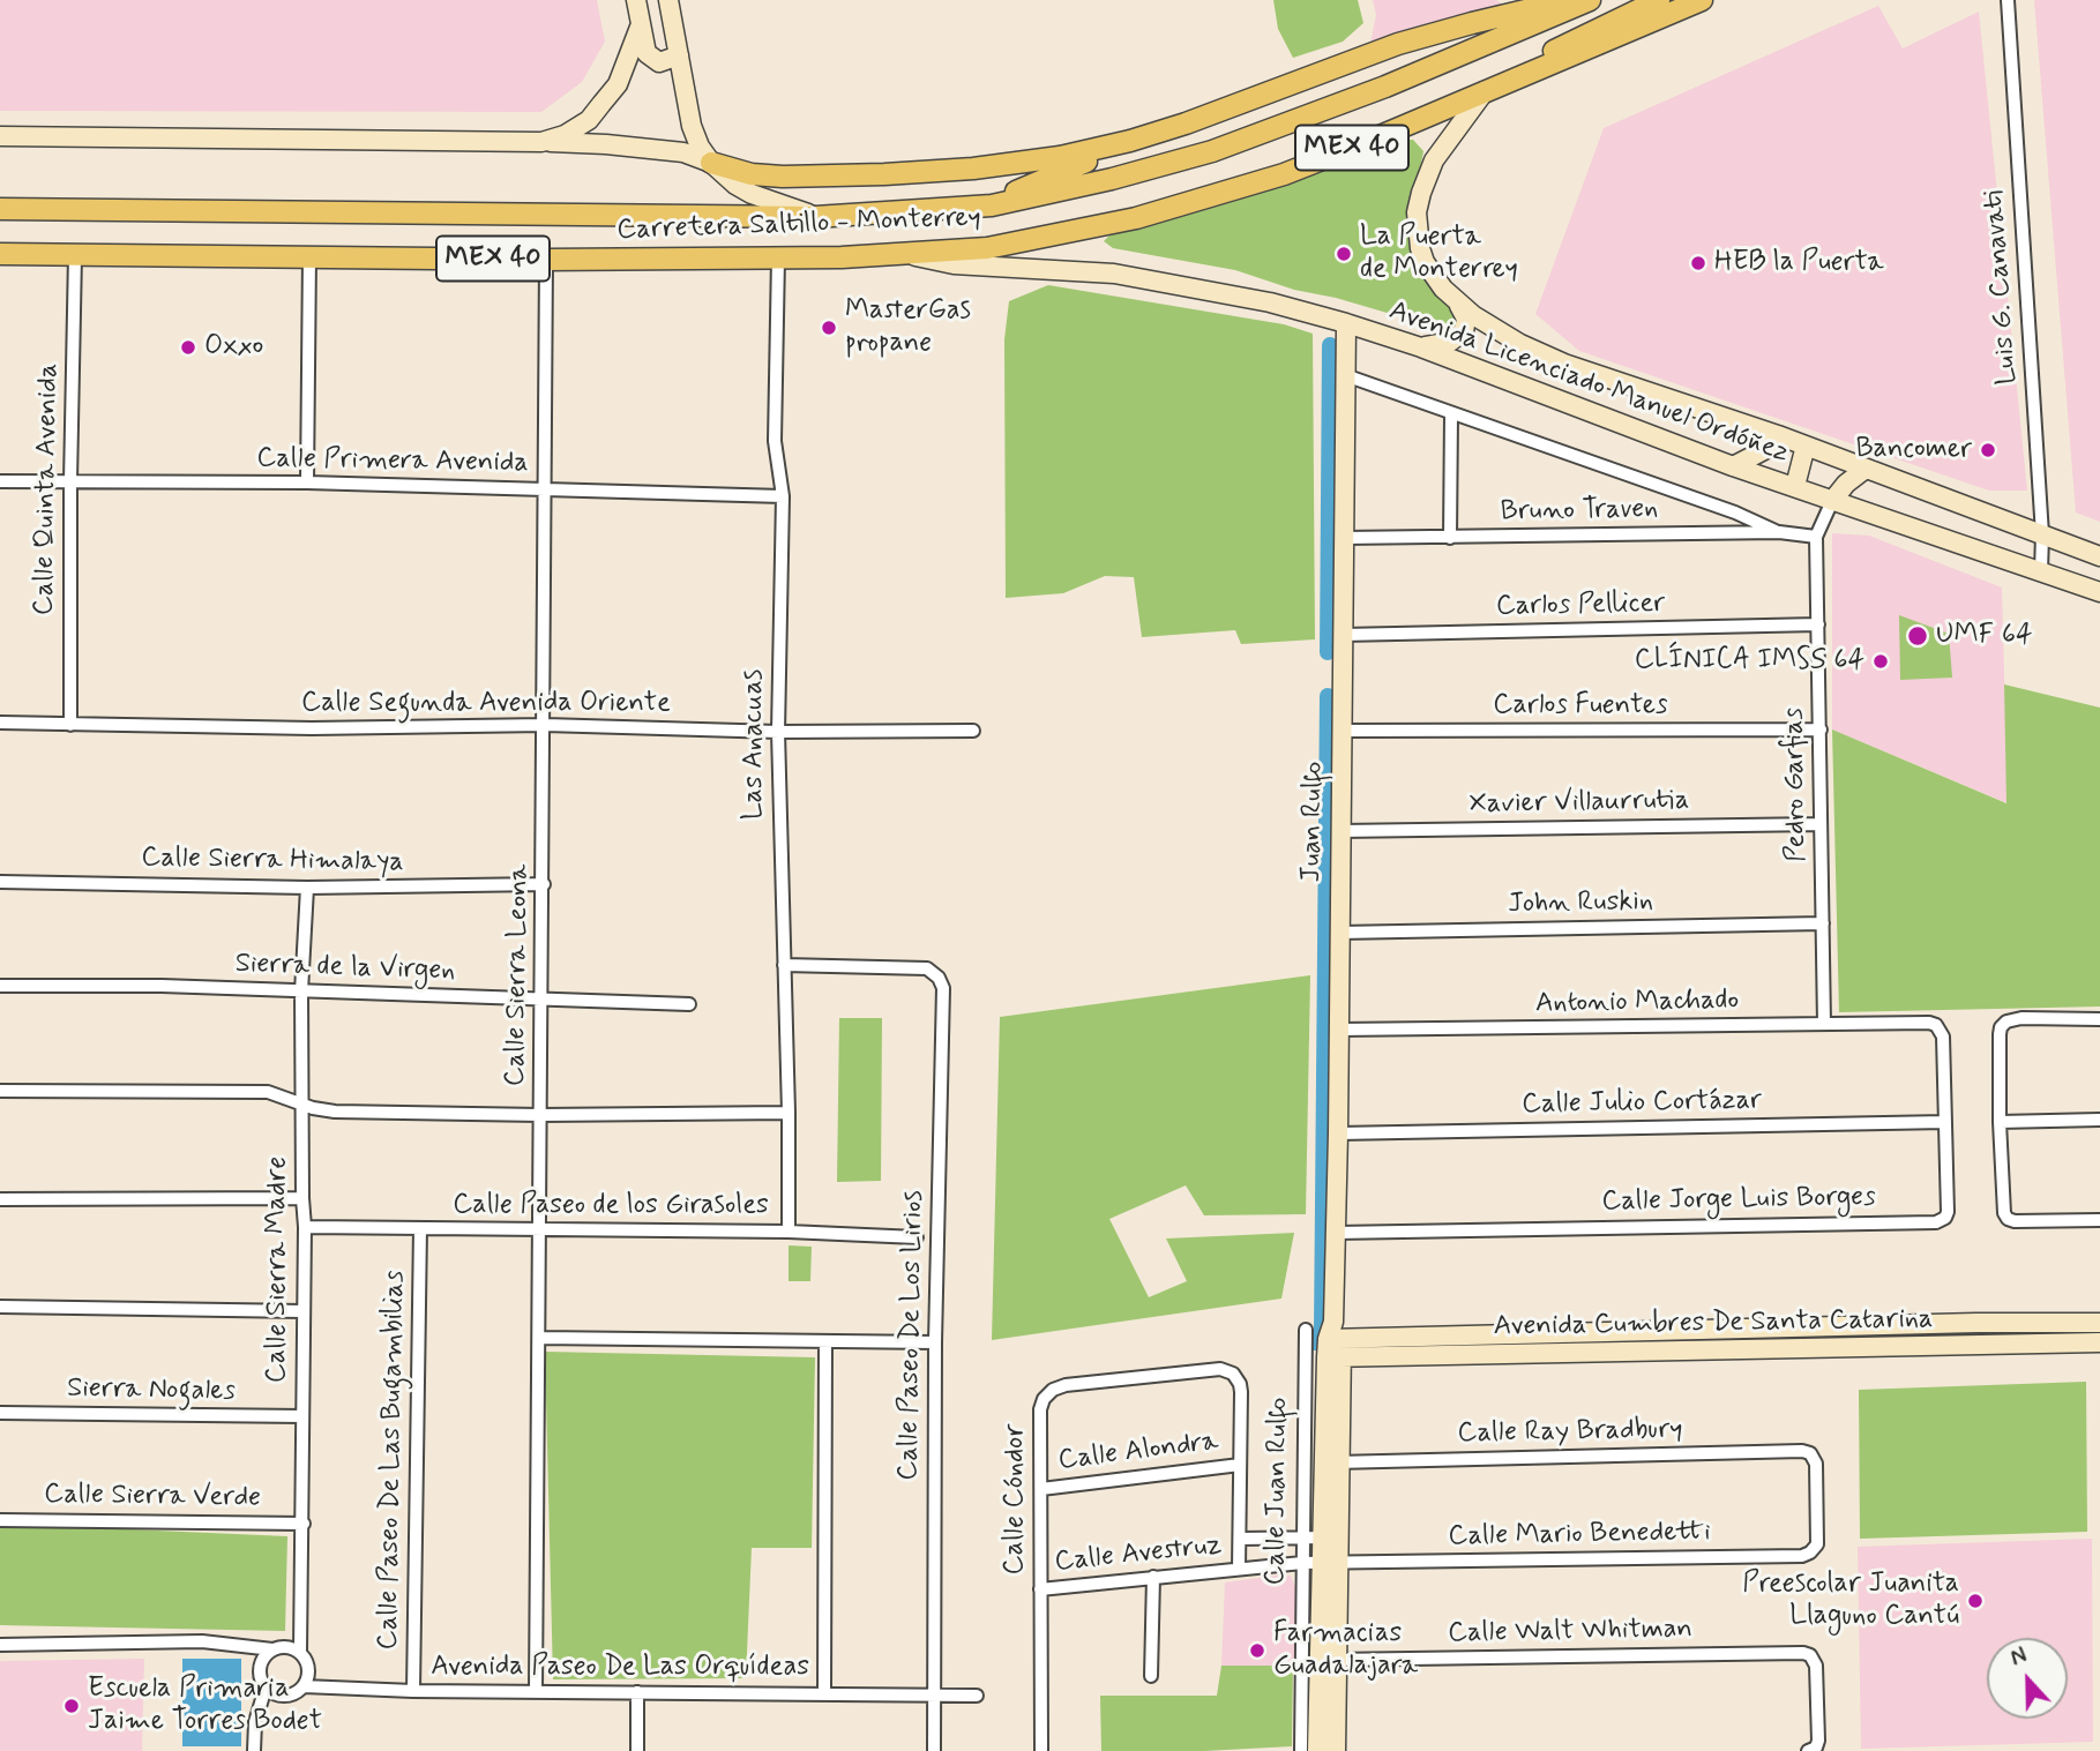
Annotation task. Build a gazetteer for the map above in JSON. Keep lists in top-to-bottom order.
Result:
{
  "streets": {
    "main road": ["MEX 40", "Carretera Saltillo - Monterrey"],
    "street": [
      "Luis G. Canavati",
      "Avenida Licenciado Manuel Ordóñez",
      "Calle Primera Avenida",
      "Calle Quinta Avenida",
      "Bruno Traven",
      "Carlos Pellicer",
      "Calle Segunda Avenida Oriente",
      "Carlos Fuentes",
      "Las Anacuas",
      "Pedro Garfias",
      "Xavier Villaurrutia",
      "Juan Rulfo",
      "Calle Sierra Himalaya",
      "John Ruskin",
      "Sierra de la Virgen",
      "Calle Sierra Leona",
      "Antonio Machado",
      "Calle Julio Cortázar",
      "Calle Jorge Luis Borges",
      "Calle Paseo de los Girasoles",
      "Calle Sierra Madre",
      "Avenida Cumbres De Santa Catarina",
      "Calle Paseo De Los Lirios",
      "Sierra Nogales",
      "Calle Ray Bradbury",
      "Calle Alondra",
      "Calle Paseo De Las Bugambilias",
      "Calle Juan Rulfo",
      "Calle Sierra Verde",
      "Calle Cóndor",
      "Calle Mario Benedetti",
      "Calle Avestruz",
      "Calle Walt Whitman",
      "Avenida Paseo De Las Orquídeas"
    ]
  },
  "crossings": [
    ["Carretera Saltillo - Monterrey", "Avenida Licenciado Manuel Ordóñez"],
    ["Carretera Saltillo - Monterrey", "Calle Quinta Avenida"],
    ["Carretera Saltillo - Monterrey", "Las Anacuas"],
    ["Carretera Saltillo - Monterrey", "Calle Sierra Leona"],
    ["Luis G. Canavati", "Avenida Licenciado Manuel Ordóñez"],
    ["Avenida Licenciado Manuel Ordóñez", "Pedro Garfias"],
    ["Avenida Licenciado Manuel Ordóñez", "Juan Rulfo"],
    ["Calle Primera Avenida", "Calle Quinta Avenida"],
    ["Calle Primera Avenida", "Las Anacuas"],
    ["Calle Primera Avenida", "Calle Sierra Leona"],
    ["Calle Quinta Avenida", "Calle Segunda Avenida Oriente"],
    ["Bruno Traven", "Pedro Garfias"],
    ["Bruno Traven", "Juan Rulfo"],
    ["Carlos Pellicer", "Pedro Garfias"],
    ["Carlos Pellicer", "Juan Rulfo"],
    ["Calle Segunda Avenida Oriente", "Las Anacuas"],
    ["Calle Segunda Avenida Oriente", "Calle Sierra Leona"],
    ["Carlos Fuentes", "Pedro Garfias"],
    ["Carlos Fuentes", "Juan Rulfo"],
    ["Las Anacuas", "Calle Paseo de los Girasoles"],
    ["Las Anacuas", "Calle Paseo De Los Lirios"],
    ["Pedro Garfias", "Xavier Villaurrutia"],
    ["Pedro Garfias", "John Ruskin"],
    ["Pedro Garfias", "Antonio Machado"],
    ["Xavier Villaurrutia", "Juan Rulfo"],
    ["Juan Rulfo", "John Ruskin"],
    ["Juan Rulfo", "Antonio Machado"],
    ["Juan Rulfo", "Calle Julio Cortázar"],
    ["Juan Rulfo", "Calle Jorge Luis Borges"],
    ["Juan Rulfo", "Avenida Cumbres De Santa Catarina"],
    ["Juan Rulfo", "Calle Juan Rulfo"],
    ["Calle Sierra Himalaya", "Calle Sierra Leona"],
    ["Calle Sierra Himalaya", "Calle Sierra Madre"],
    ["Sierra de la Virgen", "Calle Sierra Leona"],
    ["Sierra de la Virgen", "Calle Sierra Madre"],
    ["Calle Sierra Leona", "Calle Paseo de los Girasoles"],
    ["Calle Sierra Leona", "Avenida Paseo De Las Orquídeas"],
    ["Antonio Machado", "Calle Jorge Luis Borges"],
    ["Calle Julio Cortázar", "Calle Jorge Luis Borges"],
    ["Calle Paseo de los Girasoles", "Calle Sierra Madre"],
    ["Calle Paseo de los Girasoles", "Calle Paseo De Las Bugambilias"],
    ["Calle Sierra Madre", "Sierra Nogales"],
    ["Calle Sierra Madre", "Calle Sierra Verde"],
    ["Calle Sierra Madre", "Avenida Paseo De Las Orquídeas"],
    ["Avenida Cumbres De Santa Catarina", "Calle Juan Rulfo"],
    ["Calle Paseo De Los Lirios", "Avenida Paseo De Las Orquídeas"],
    ["Calle Ray Bradbury", "Calle Juan Rulfo"],
    ["Calle Ray Bradbury", "Calle Mario Benedetti"],
    ["Calle Alondra", "Calle Cóndor"],
    ["Calle Paseo De Las Bugambilias", "Avenida Paseo De Las Orquídeas"],
    ["Calle Juan Rulfo", "Calle Mario Benedetti"],
    ["Calle Juan Rulfo", "Calle Avestruz"],
    ["Calle Juan Rulfo", "Calle Walt Whitman"],
    ["Calle Cóndor", "Calle Avestruz"],
    ["Calle Mario Benedetti", "Calle Avestruz"]
  ],
  "places": [
    "La Puerta de Monterrey",
    "HEB la Puerta",
    "MasterGas propane",
    "Oxxo",
    "Bancomer",
    "UMF 64",
    "CLÍNICA IMSS 64",
    "Preescolar Juanita Llaguno Cantú",
    "Farmacias Guadalajara",
    "Escuela Primaria Jaime Torres Bodet"
  ],
  "north": "top"
}
